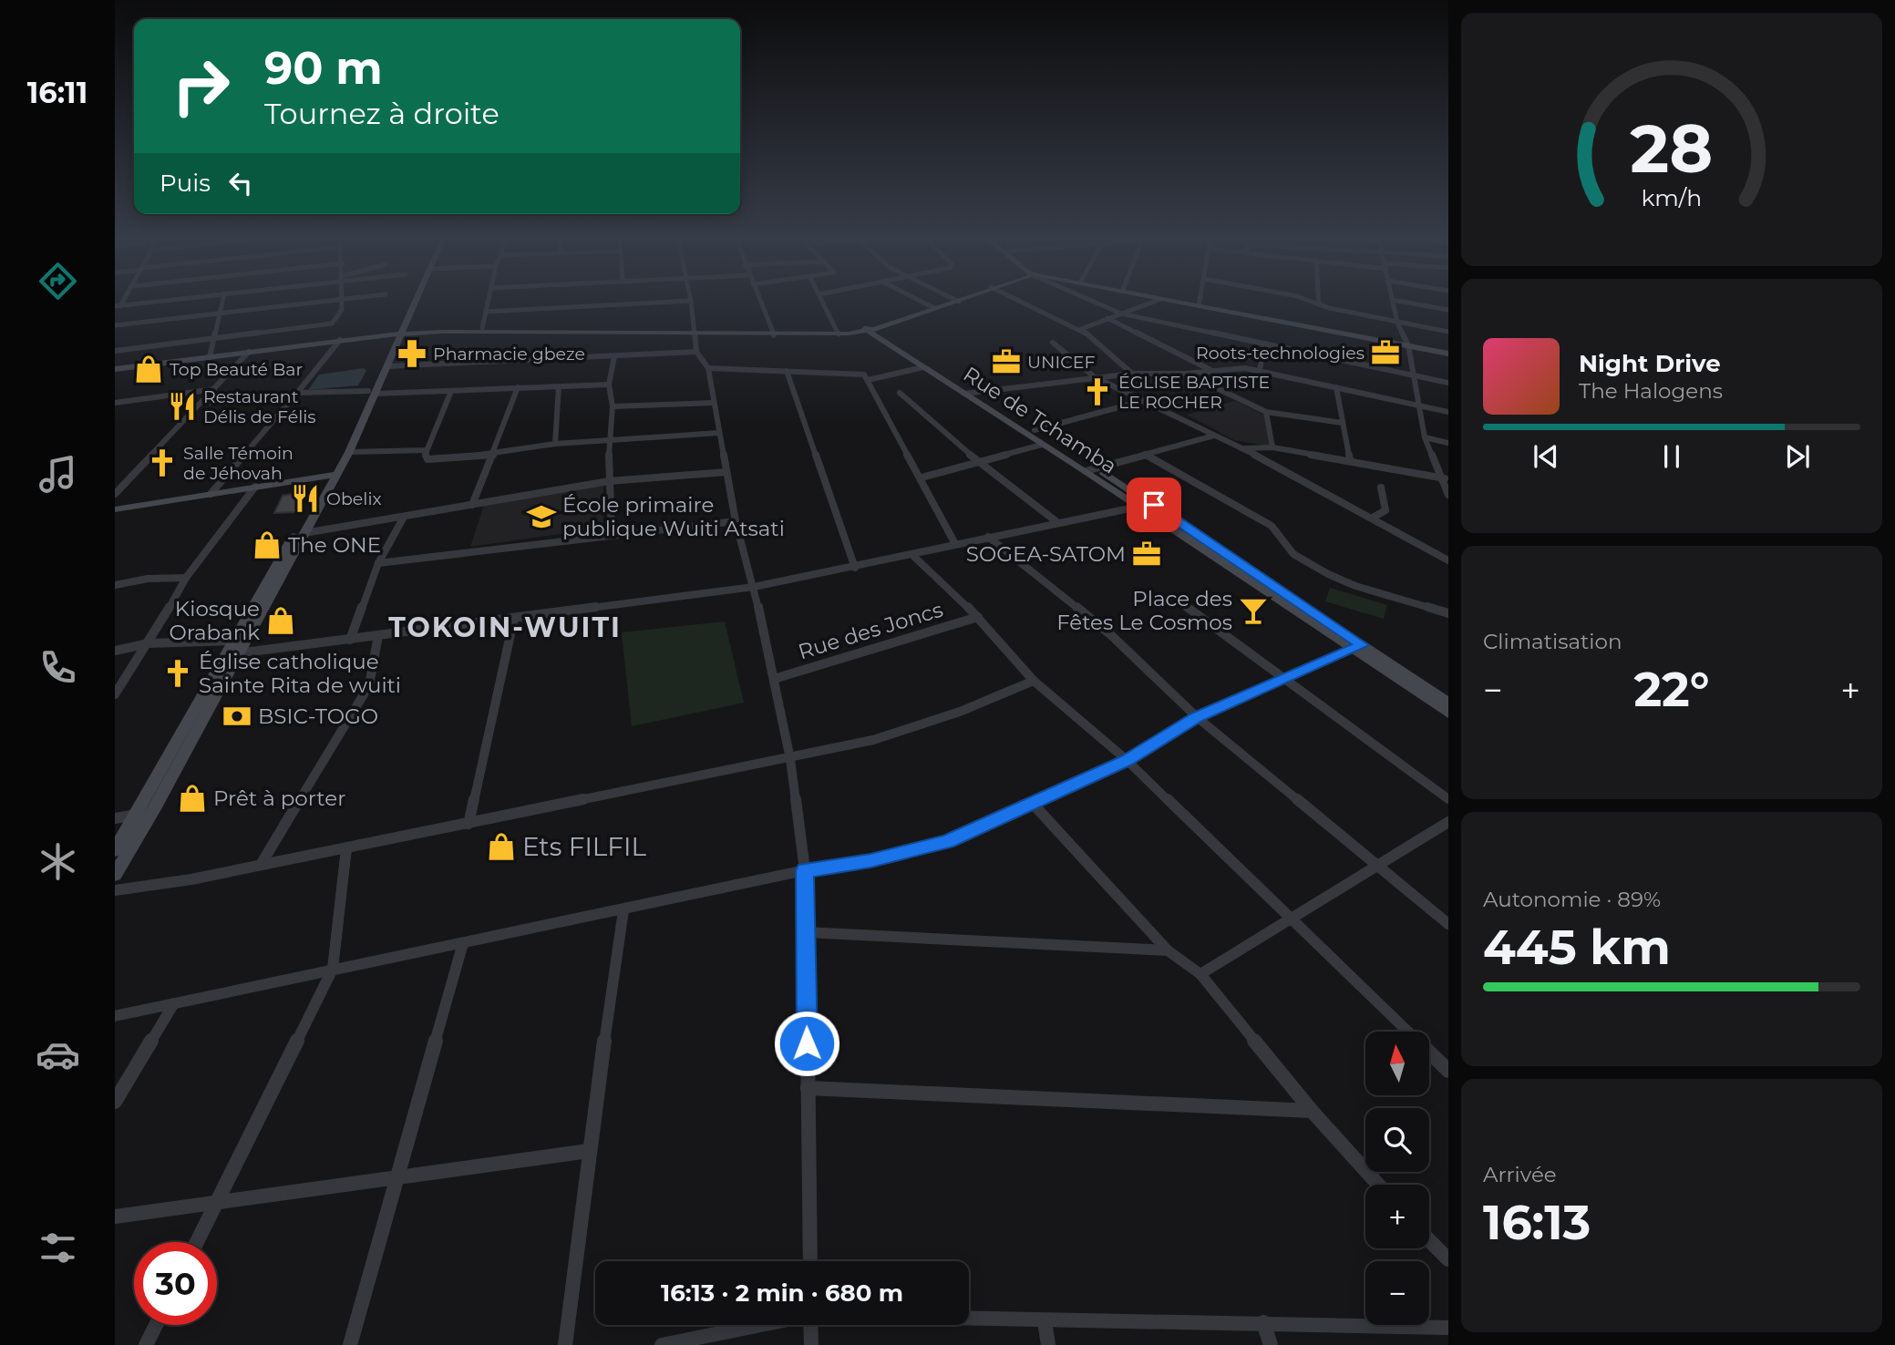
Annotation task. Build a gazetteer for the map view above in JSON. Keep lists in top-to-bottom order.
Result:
{
  "streets": {
    "main road": ["Rue de Tchamba"],
    "street": ["Rue des Joncs"]
  },
  "districts": ["TOKOIN-WUITI"],
  "places": {
    "office": ["Roots-technologies", "UNICEF", "SOGEA-SATOM"],
    "pharmacy": ["Pharmacie gbeze"],
    "shop": [
      "Top Beauté Bar",
      "The ONE",
      "Kiosque Orabank",
      "Prêt à porter",
      "Ets FILFIL"
    ],
    "church": ["ÉGLISE BAPTISTE LE ROCHER", "Salle Témoin de Jéhovah", "Église catholique Sainte Rita de wuiti"],
    "restaurant": ["Restaurant Délis de Félis", "Obelix"],
    "school or university": ["École primaire publique Wuiti Atsati"],
    "bar": ["Place des Fêtes Le Cosmos"],
    "bank": ["BSIC-TOGO"]
  },
  "north": "top",
  "page": {
    "tabs": "16:11",
    "turn": ["90 m", "Tournez à droite"],
    "then": "Puis",
    "song": ["Night Drive", "The Halogens"],
    "tile": [
      "Climatisation",
      ["Autonomie · 89%", "445 km"],
      ["Arrivée", "16:13"]
    ],
    "heat": ["−", "22°", "+"],
    "map_buttons": ["+", "−"],
    "limit": "30",
    "trip": "16:13 · 2 min · 680 m",
    "gauge": ["28", "km/h"]
  }
}
